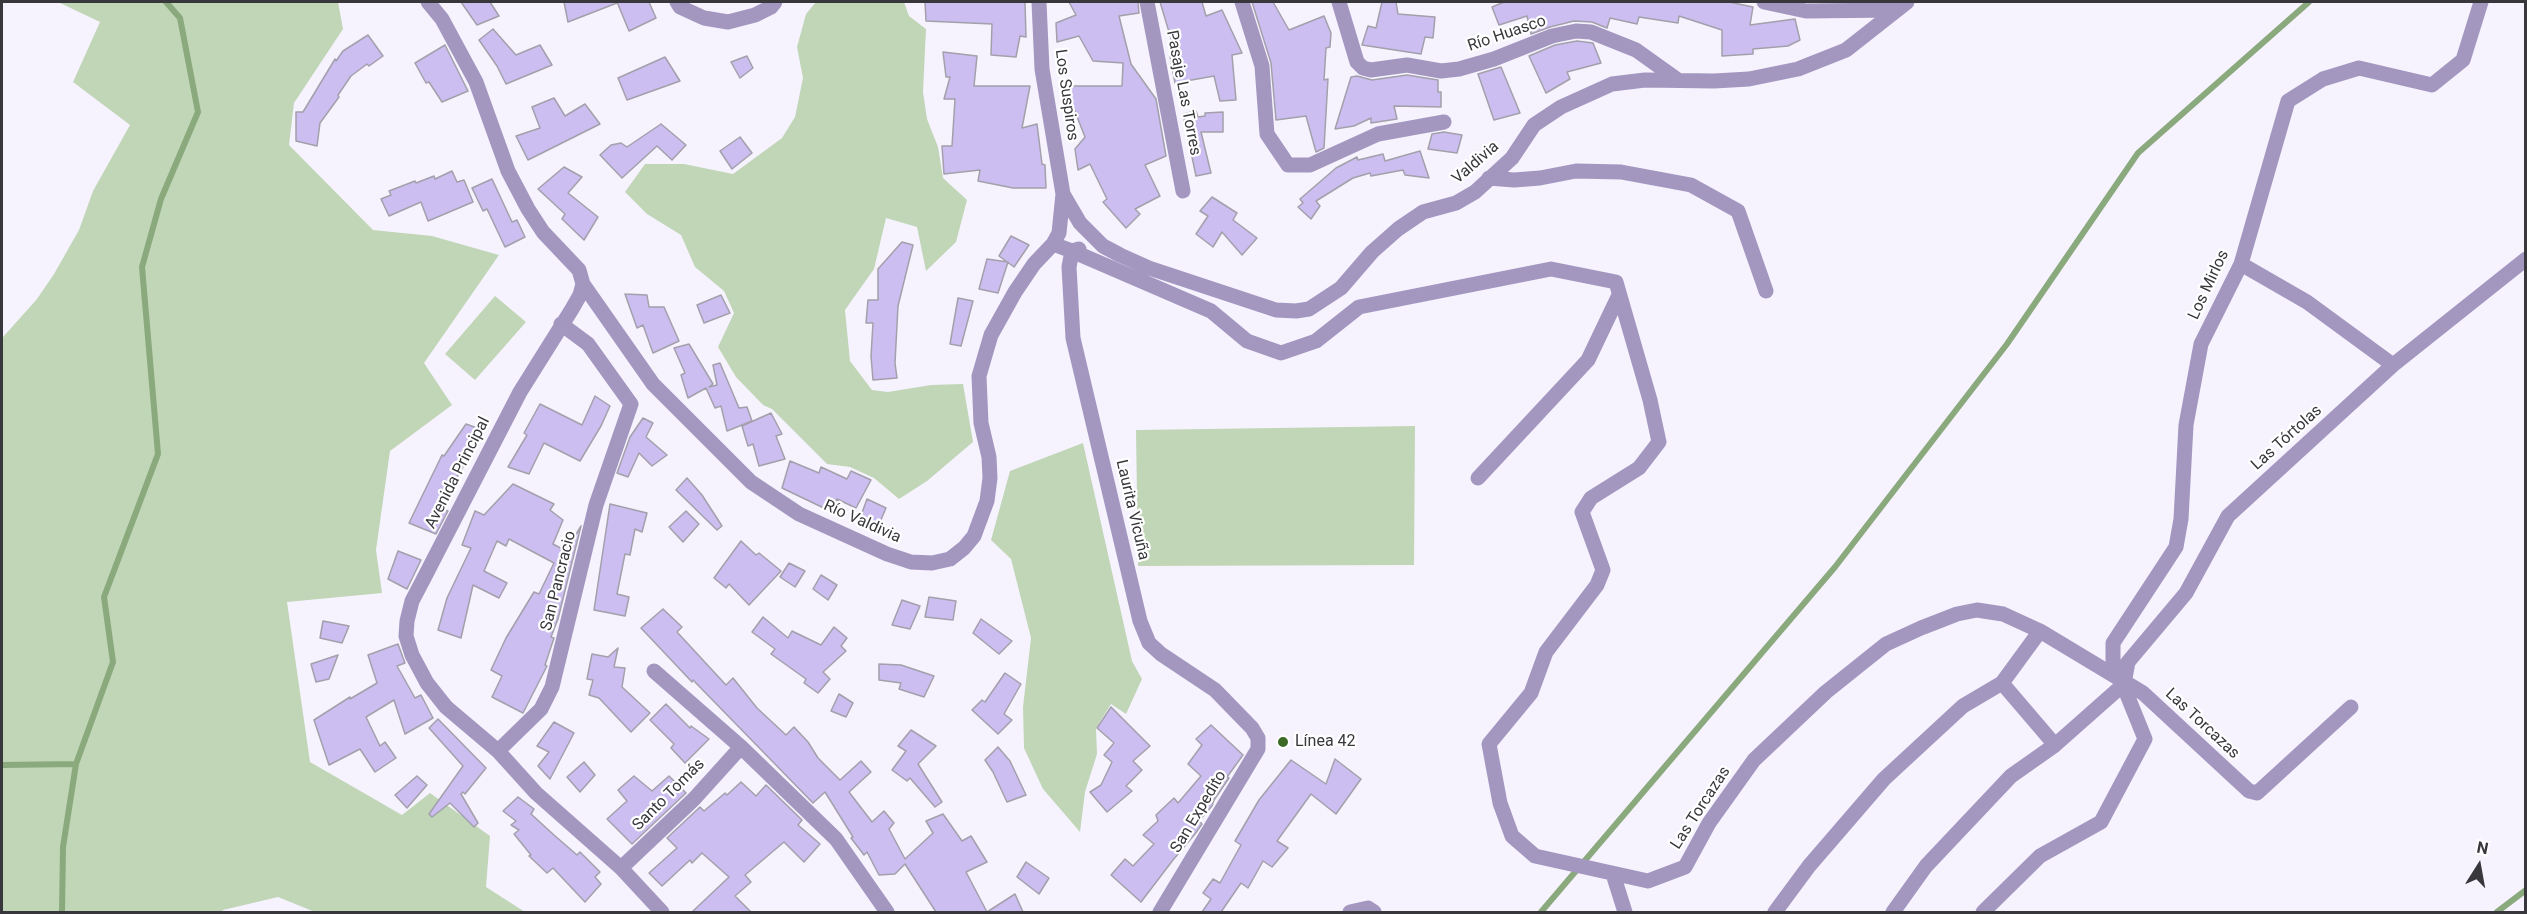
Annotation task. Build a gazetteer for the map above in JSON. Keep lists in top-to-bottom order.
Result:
{
  "streets": {
    "street": [
      "Río Huasco",
      "Pasaje Las Torres",
      "Los Suspiros",
      "Valdivia",
      "Los Mirlos",
      "Las Tórtolas",
      "Avenida Principal",
      "Laurita Vicuña",
      "Río Valdivia",
      "San Pancracio",
      "Las Torcazas",
      "Santo Tomás",
      "San Expedito"
    ]
  },
  "crossings": [
    ["Río Huasco", "Valdivia"],
    ["Los Suspiros", "Valdivia"],
    ["Los Suspiros", "Río Valdivia"],
    ["Valdivia", "Río Valdivia"],
    ["Los Mirlos", "Las Tórtolas"],
    ["Los Mirlos", "Las Torcazas"],
    ["Las Tórtolas", "Las Torcazas"],
    ["Avenida Principal", "Río Valdivia"],
    ["Avenida Principal", "San Pancracio"],
    ["Avenida Principal", "Santo Tomás"],
    ["Laurita Vicuña", "San Expedito"]
  ],
  "places": ["Línea 42"],
  "north": "top"
}
